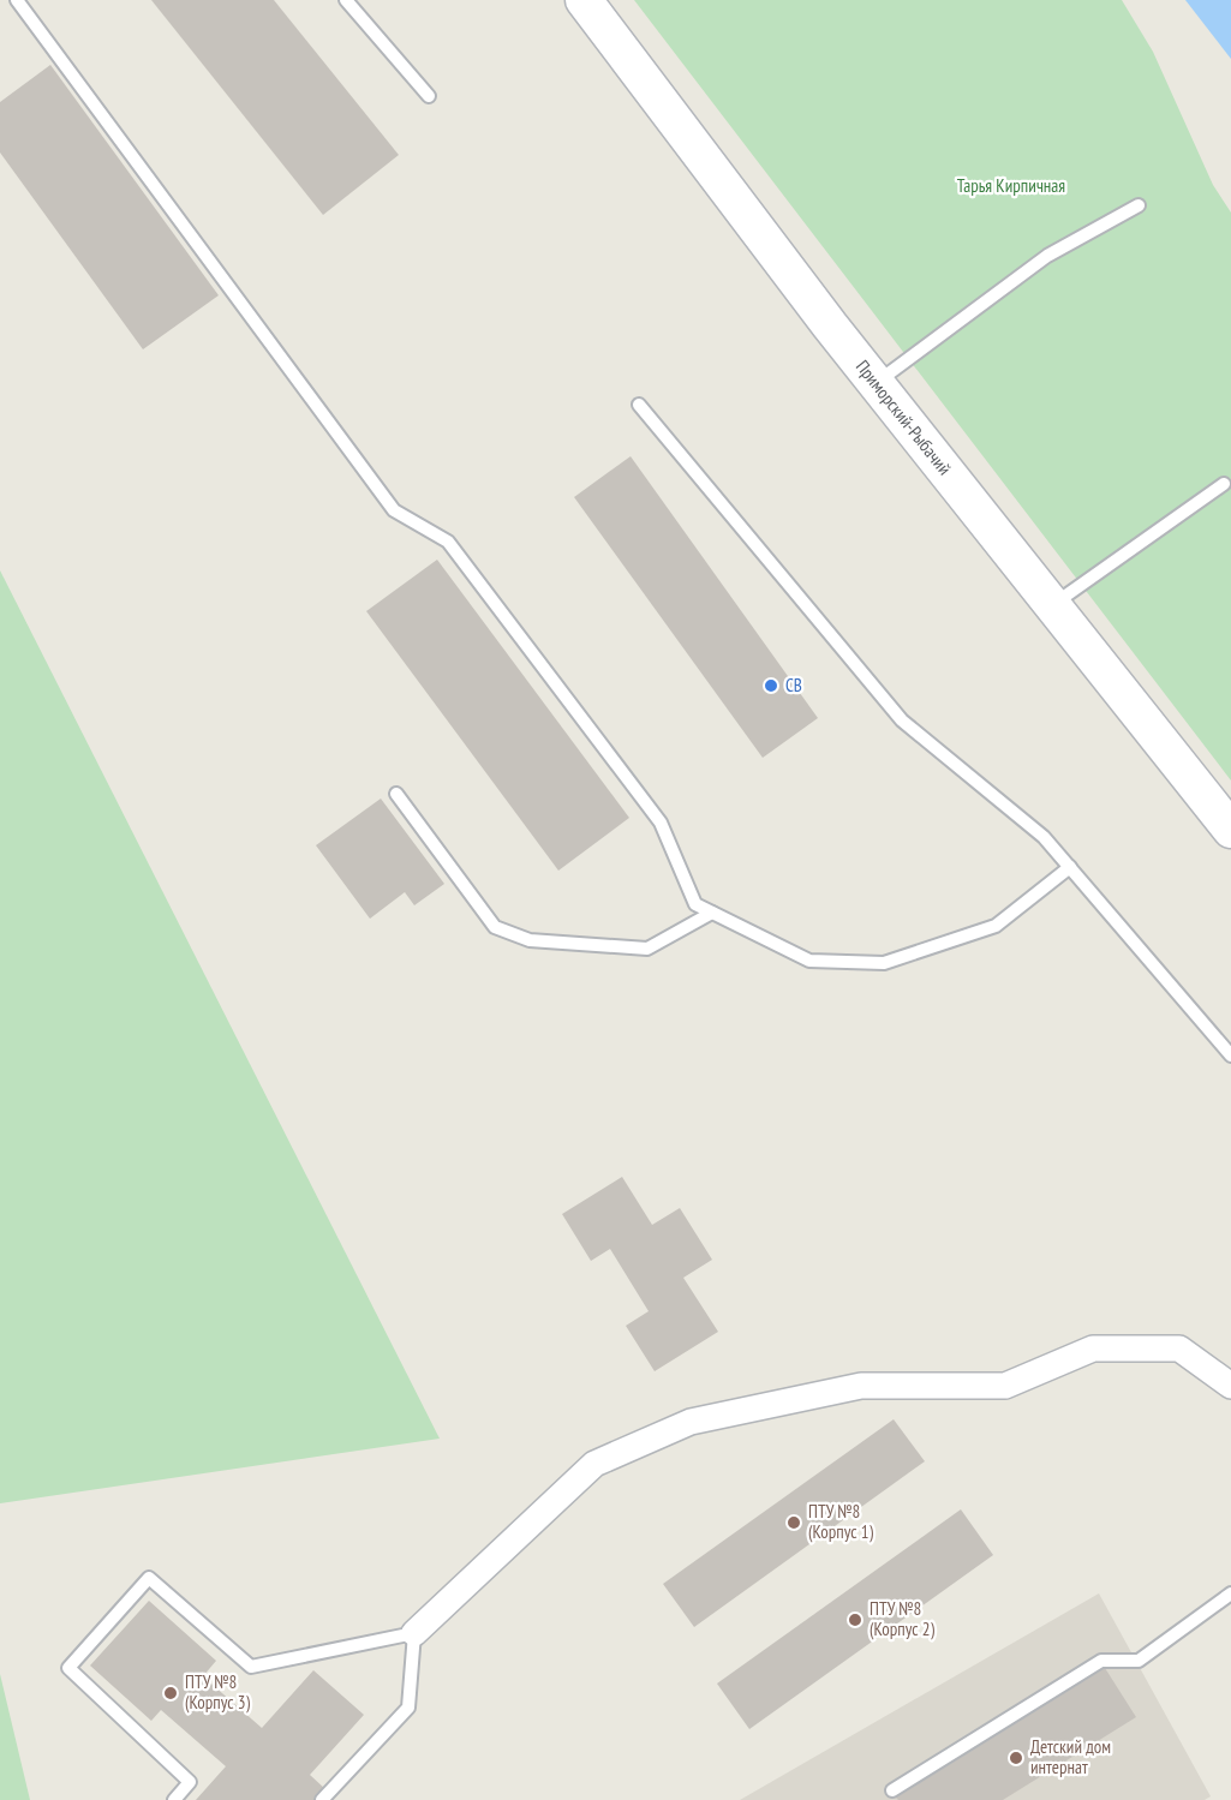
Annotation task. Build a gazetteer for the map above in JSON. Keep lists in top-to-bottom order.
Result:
{
  "streets": {
    "main road": ["Приморский-Рыбачий"]
  },
  "parks": ["Тарья Кирпичная"],
  "places": [
    "СВ",
    "ПТУ №8 (Корпус 1)",
    "ПТУ №8 (Корпус 2)",
    "ПТУ №8 (Корпус 3)",
    "Детский дом интернат"
  ]
}
